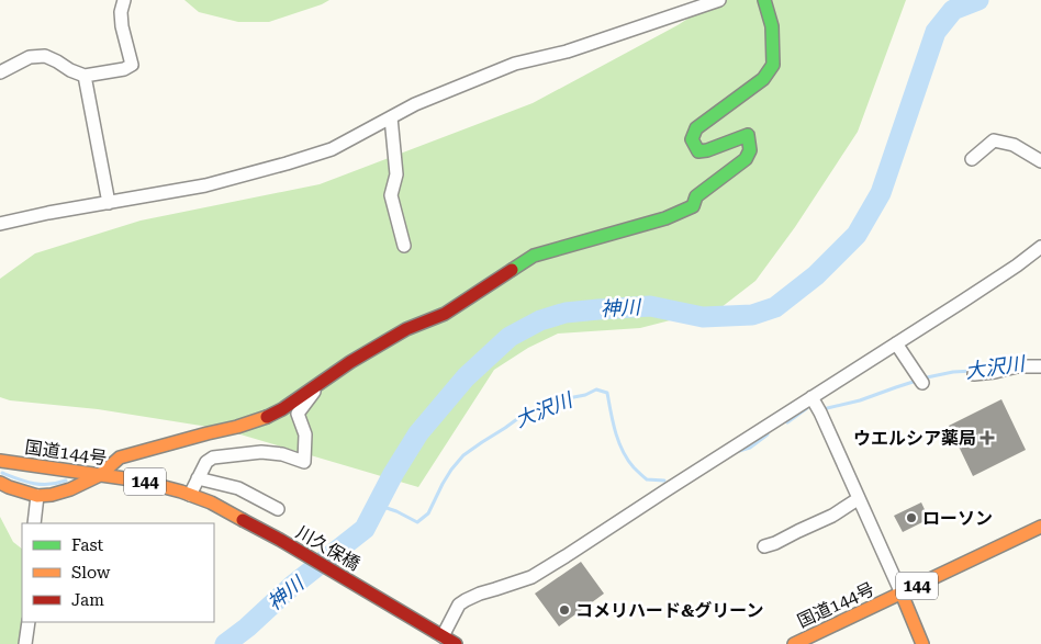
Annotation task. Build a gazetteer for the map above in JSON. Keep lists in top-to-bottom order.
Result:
{
  "streets": {
    "main road": ["国道144号", "144", "川久保橋"]
  },
  "crossings": [
    ["国道144号", "川久保橋"],
    ["144", "川久保橋"]
  ],
  "water": ["神川", "大沢川"],
  "places": {
    "health": ["ウエルシア薬局"],
    "other": ["ローソン", "コメリハード&グリーン"]
  },
  "legend": ["Fast", "Slow", "Jam"]
}
